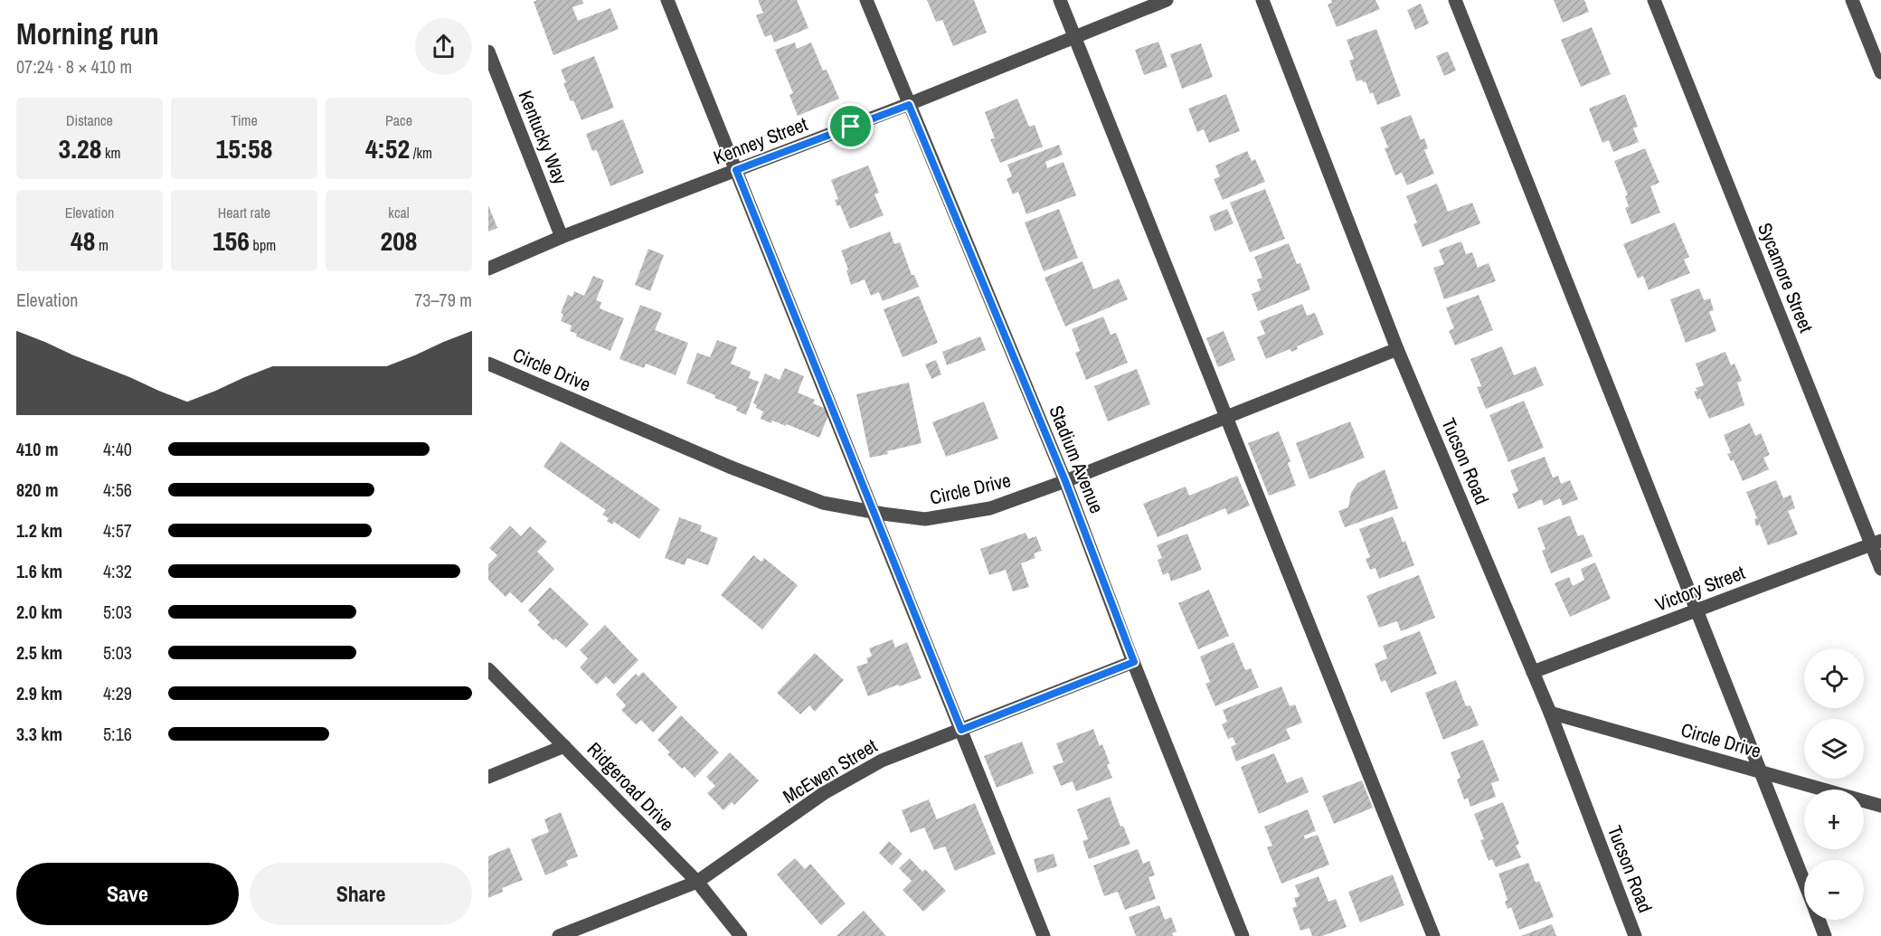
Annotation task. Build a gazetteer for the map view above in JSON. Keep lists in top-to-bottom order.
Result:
{
  "streets": {
    "street": [
      "Kentucky Way",
      "Kenney Street",
      "Sycamore Street",
      "Circle Drive",
      "Stadium Avenue",
      "Tucson Road",
      "Victory Street",
      "McEwen Street",
      "Ridgeroad Drive"
    ]
  },
  "crossings": [
    ["Kentucky Way", "Kenney Street"],
    ["Kenney Street", "Stadium Avenue"],
    ["Sycamore Street", "Victory Street"],
    ["Circle Drive", "Stadium Avenue"],
    ["Circle Drive", "Tucson Road"],
    ["Stadium Avenue", "McEwen Street"],
    ["Tucson Road", "Victory Street"],
    ["McEwen Street", "Ridgeroad Drive"]
  ],
  "page": {
    "heading": ["Morning run", "07:24 · 8 × 410 m"],
    "stats": [
      ["Distance", "3.28 km"],
      ["Time", "15:58"],
      ["Pace", "4:52 /km"],
      ["Elevation", "48 m"],
      ["Heart rate", "156 bpm"],
      ["kcal", "208"]
    ],
    "chart": ["Elevation", "73–79 m"],
    "list": [
      {
        "name": "410 m",
        "note": "4:40"
      },
      {
        "name": "820 m",
        "note": "4:56"
      },
      {
        "name": "1.2 km",
        "note": "4:57"
      },
      {
        "name": "1.6 km",
        "note": "4:32"
      },
      {
        "name": "2.0 km",
        "note": "5:03"
      },
      {
        "name": "2.5 km",
        "note": "5:03"
      },
      {
        "name": "2.9 km",
        "note": "4:29"
      },
      {
        "name": "3.3 km",
        "note": "5:16"
      }
    ],
    "map_buttons": ["+", "−"],
    "buttons": ["Save", "Share"]
  }
}
